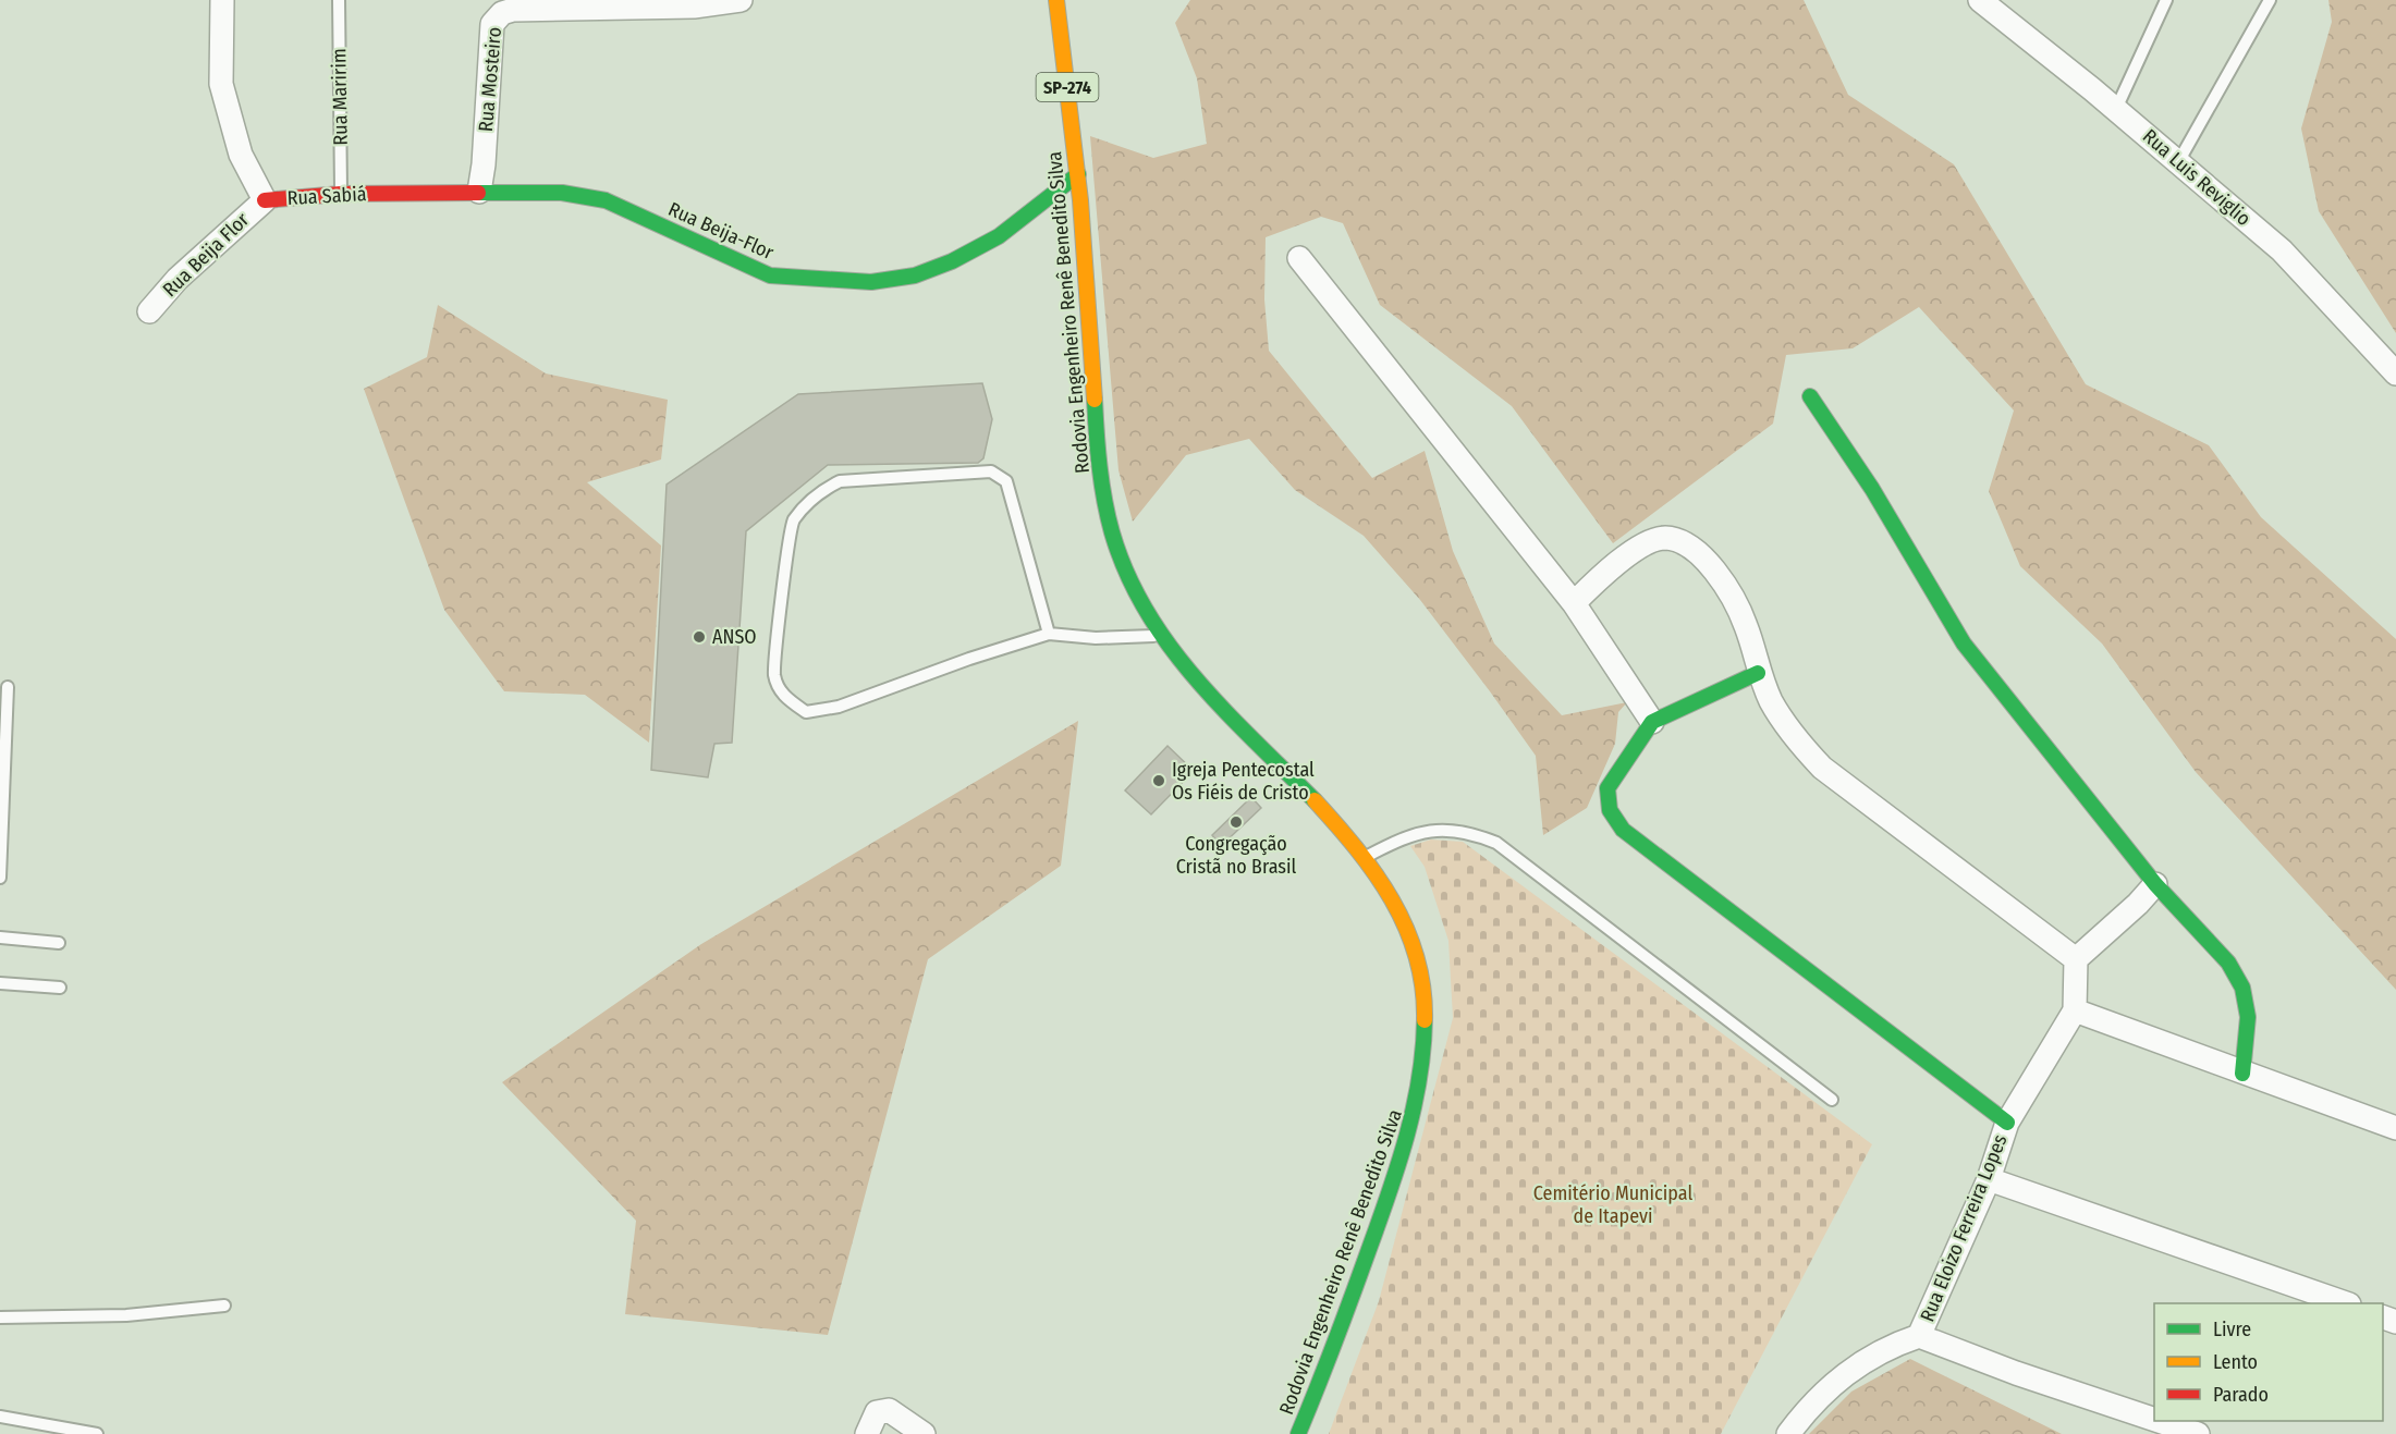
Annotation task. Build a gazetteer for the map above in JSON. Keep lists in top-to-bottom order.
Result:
{
  "streets": {
    "street": [
      "Rua Mosteiro",
      "SP-274",
      "Rua Luis Reviglio",
      "Rua Sabiá",
      "Rua Beija-Flor",
      "Rua Beija Flor",
      "Rodovia Engenheiro Renê Benedito Silva",
      "Rua Eloizo Ferreira Lopes"
    ],
    "lane": ["Rua Maririm"]
  },
  "crossings": [
    ["Rua Mosteiro", "Rua Sabiá"],
    ["Rua Mosteiro", "Rua Beija-Flor"],
    ["Rua Maririm", "Rua Sabiá"],
    ["Rua Sabiá", "Rua Beija-Flor"],
    ["Rua Sabiá", "Rua Beija Flor"],
    ["Rua Beija-Flor", "Rodovia Engenheiro Renê Benedito Silva"]
  ],
  "parks": ["Cemitério Municipal de Itapevi"],
  "places": ["ANSO", "Igreja Pentecostal Os Fiéis de Cristo", "Congregação Cristã no Brasil"],
  "legend": ["Livre", "Lento", "Parado"]
}
